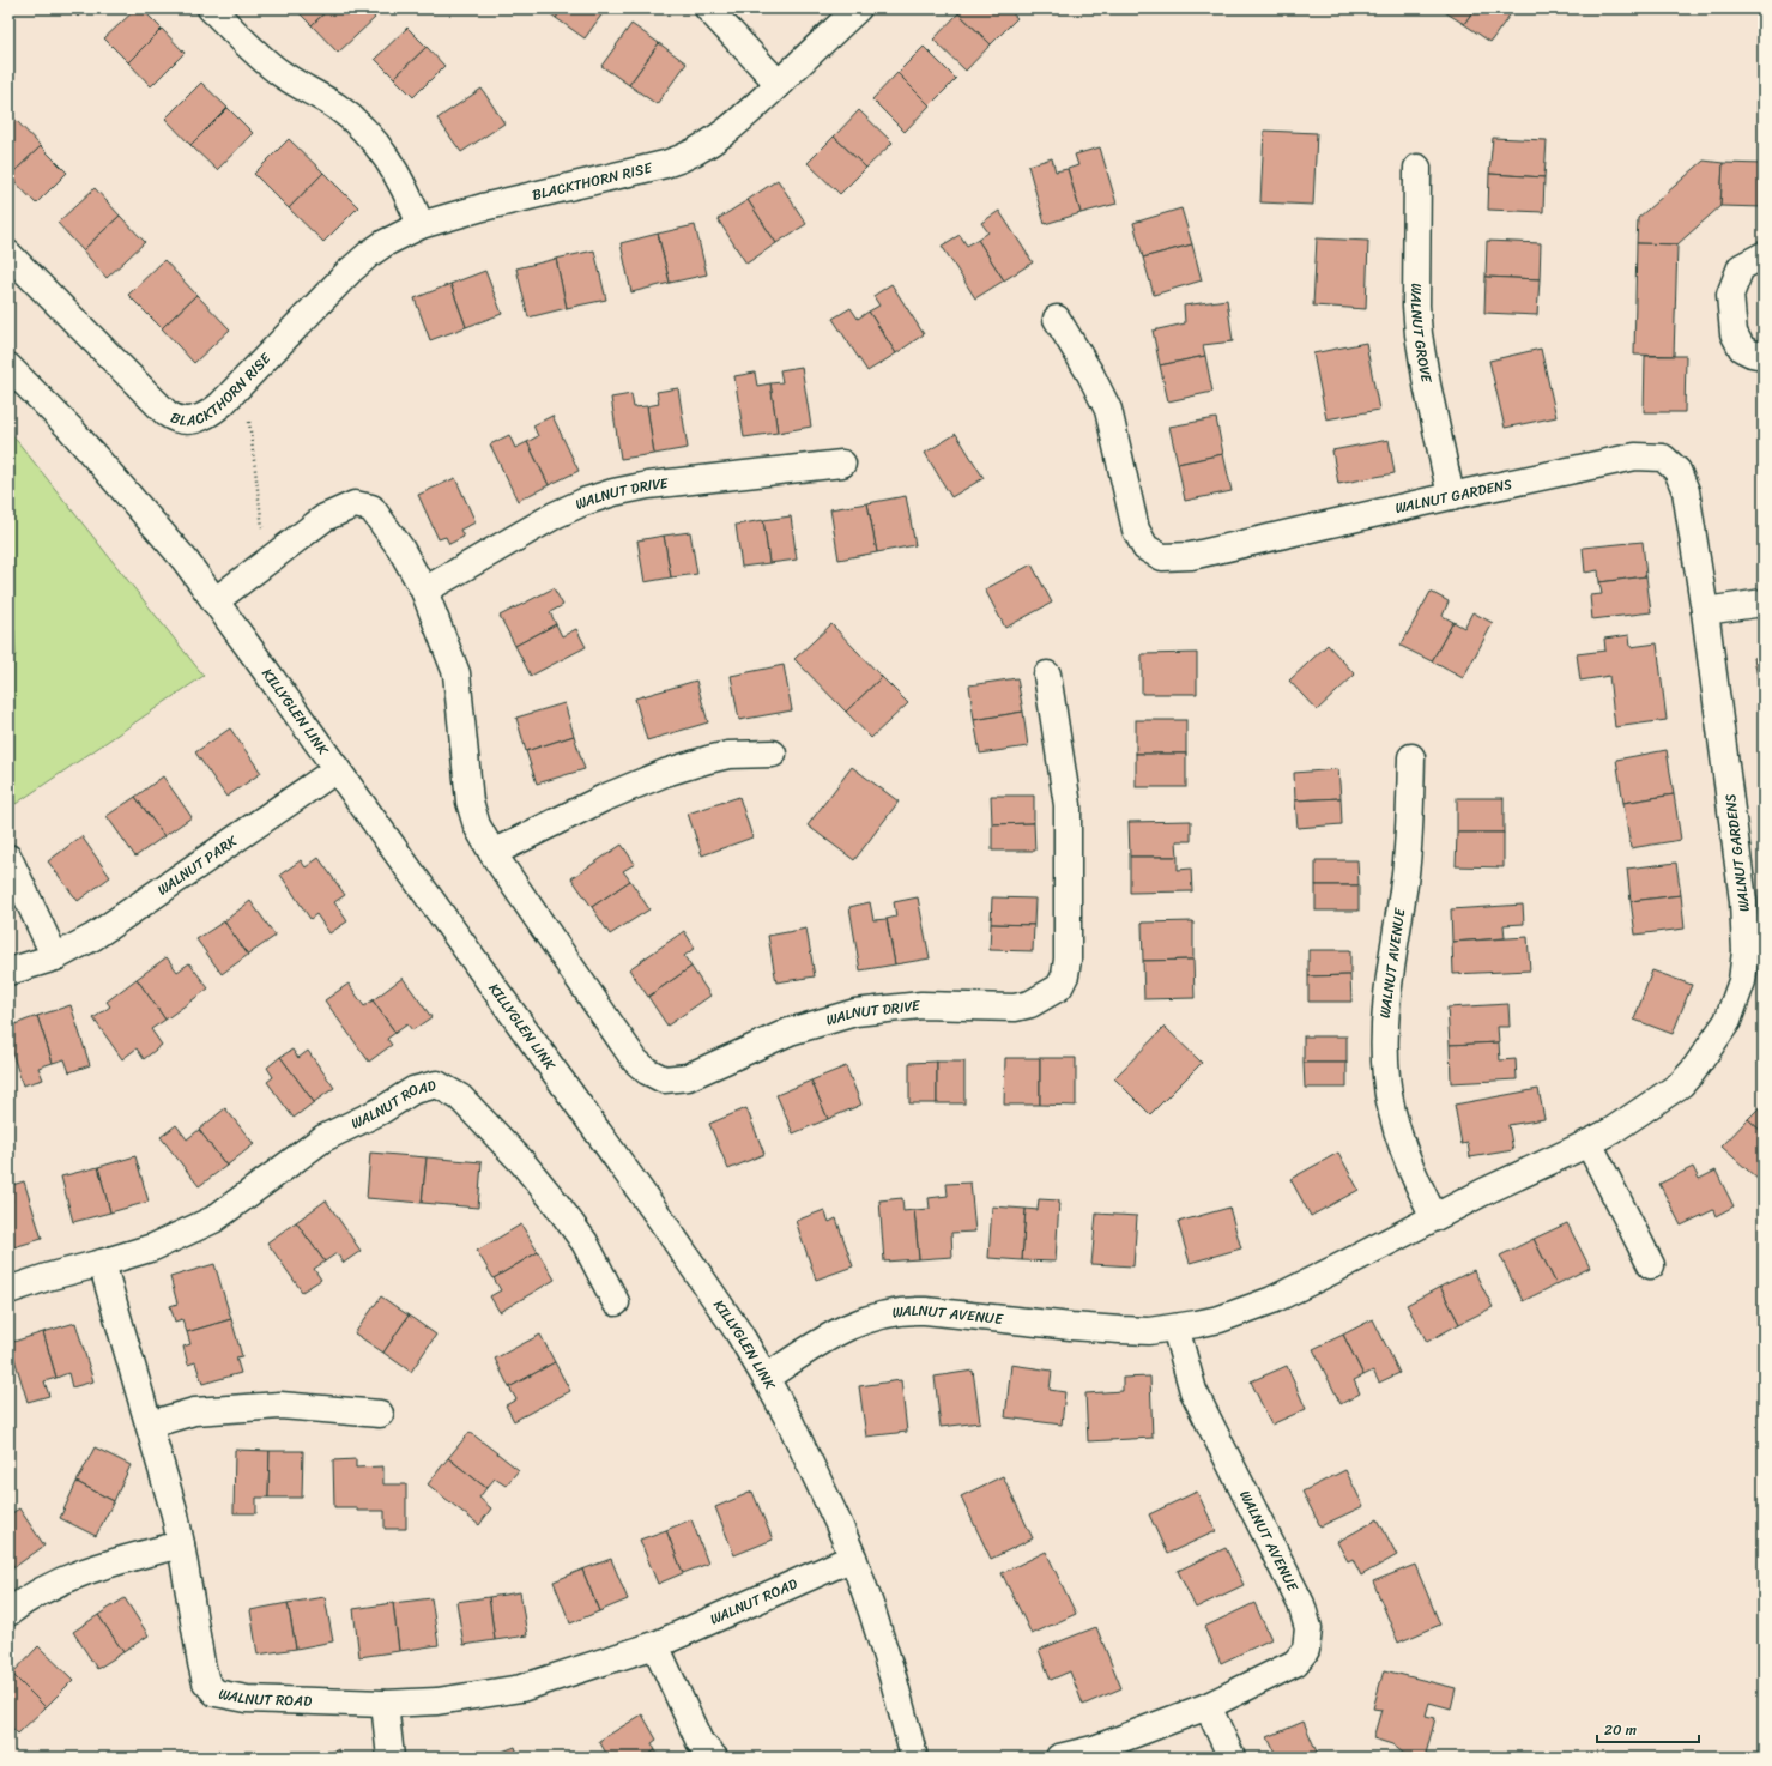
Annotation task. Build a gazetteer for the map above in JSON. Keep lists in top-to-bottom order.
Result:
{
  "streets": {
    "street": [
      "BLACKTHORN RISE",
      "WALNUT GROVE",
      "WALNUT DRIVE",
      "WALNUT GARDENS",
      "KILLYGLEN LINK",
      "WALNUT PARK",
      "WALNUT AVENUE",
      "WALNUT ROAD"
    ]
  },
  "crossings": [
    ["WALNUT GROVE", "WALNUT GARDENS"],
    ["WALNUT DRIVE", "KILLYGLEN LINK"],
    ["WALNUT GARDENS", "WALNUT AVENUE"],
    ["KILLYGLEN LINK", "WALNUT PARK"],
    ["KILLYGLEN LINK", "WALNUT AVENUE"],
    ["KILLYGLEN LINK", "WALNUT ROAD"]
  ],
  "scale_bar": "20 m"
}
